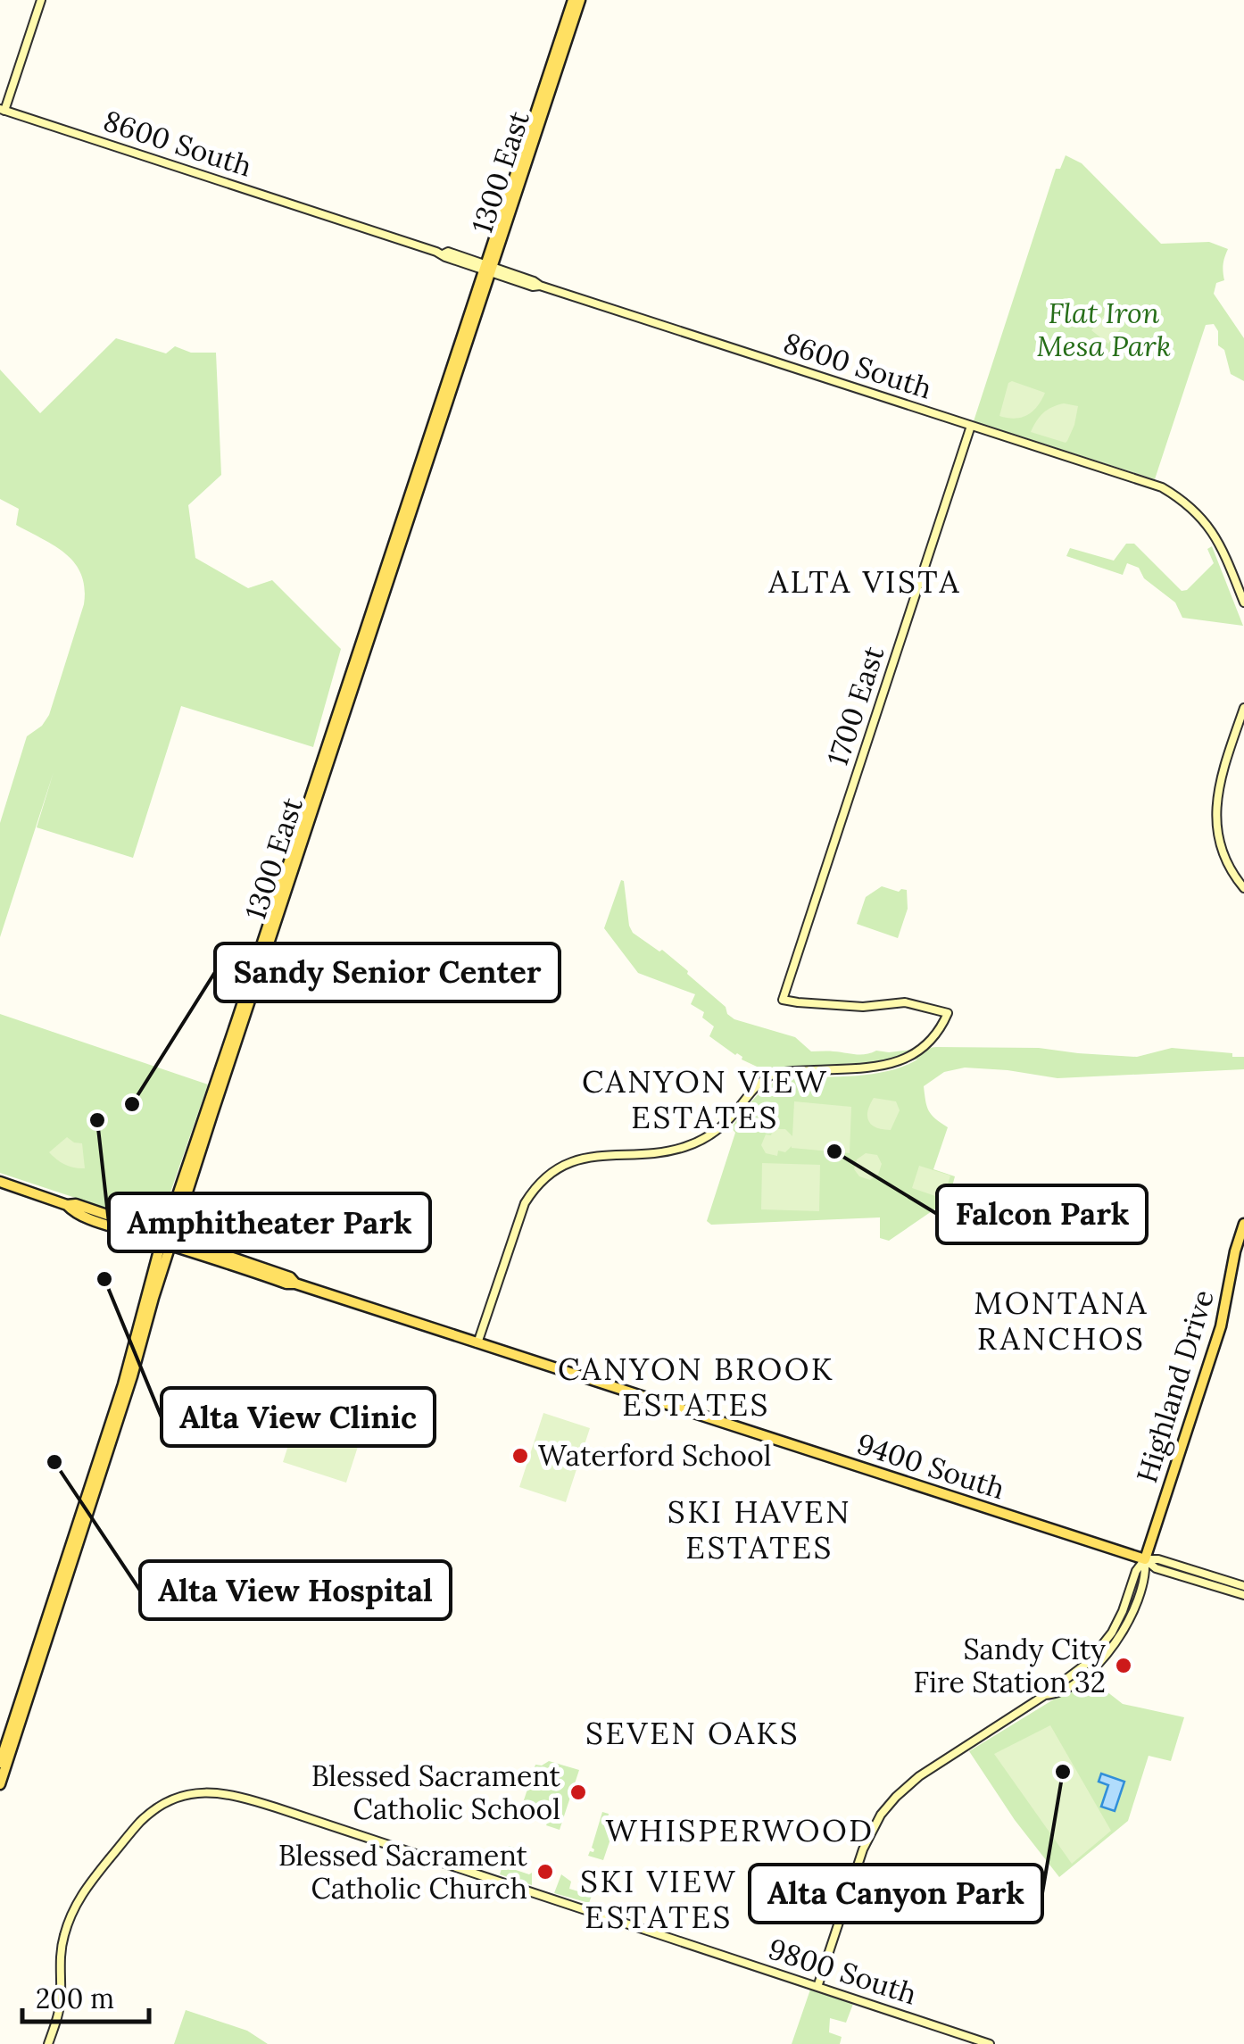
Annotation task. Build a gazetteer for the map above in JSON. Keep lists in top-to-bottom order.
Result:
{
  "streets": {
    "main road": ["1300 East", "Highland Drive", "9400 South"],
    "street": ["8600 South", "1700 East", "9800 South"]
  },
  "crossings": [
    ["8600 South", "1300 East"],
    ["8600 South", "1700 East"],
    ["1300 East", "9400 South"],
    ["1700 East", "9400 South"],
    ["Highland Drive", "9400 South"],
    ["Highland Drive", "9800 South"]
  ],
  "districts": [
    "ALTA VISTA",
    "CANYON VIEW ESTATES",
    "MONTANA RANCHOS",
    "CANYON BROOK ESTATES",
    "SKI HAVEN ESTATES",
    "SEVEN OAKS",
    "WHISPERWOOD",
    "SKI VIEW ESTATES"
  ],
  "parks": ["Flat Iron Mesa Park"],
  "places": [
    "Sandy Senior Center",
    "Amphitheater Park",
    "Falcon Park",
    "Alta View Clinic",
    "Waterford School",
    "Alta View Hospital",
    "Sandy City Fire Station 32",
    "Alta Canyon Park",
    "Blessed Sacrament Catholic School",
    "Blessed Sacrament Catholic Church"
  ],
  "scale_bar": "200 m"
}
